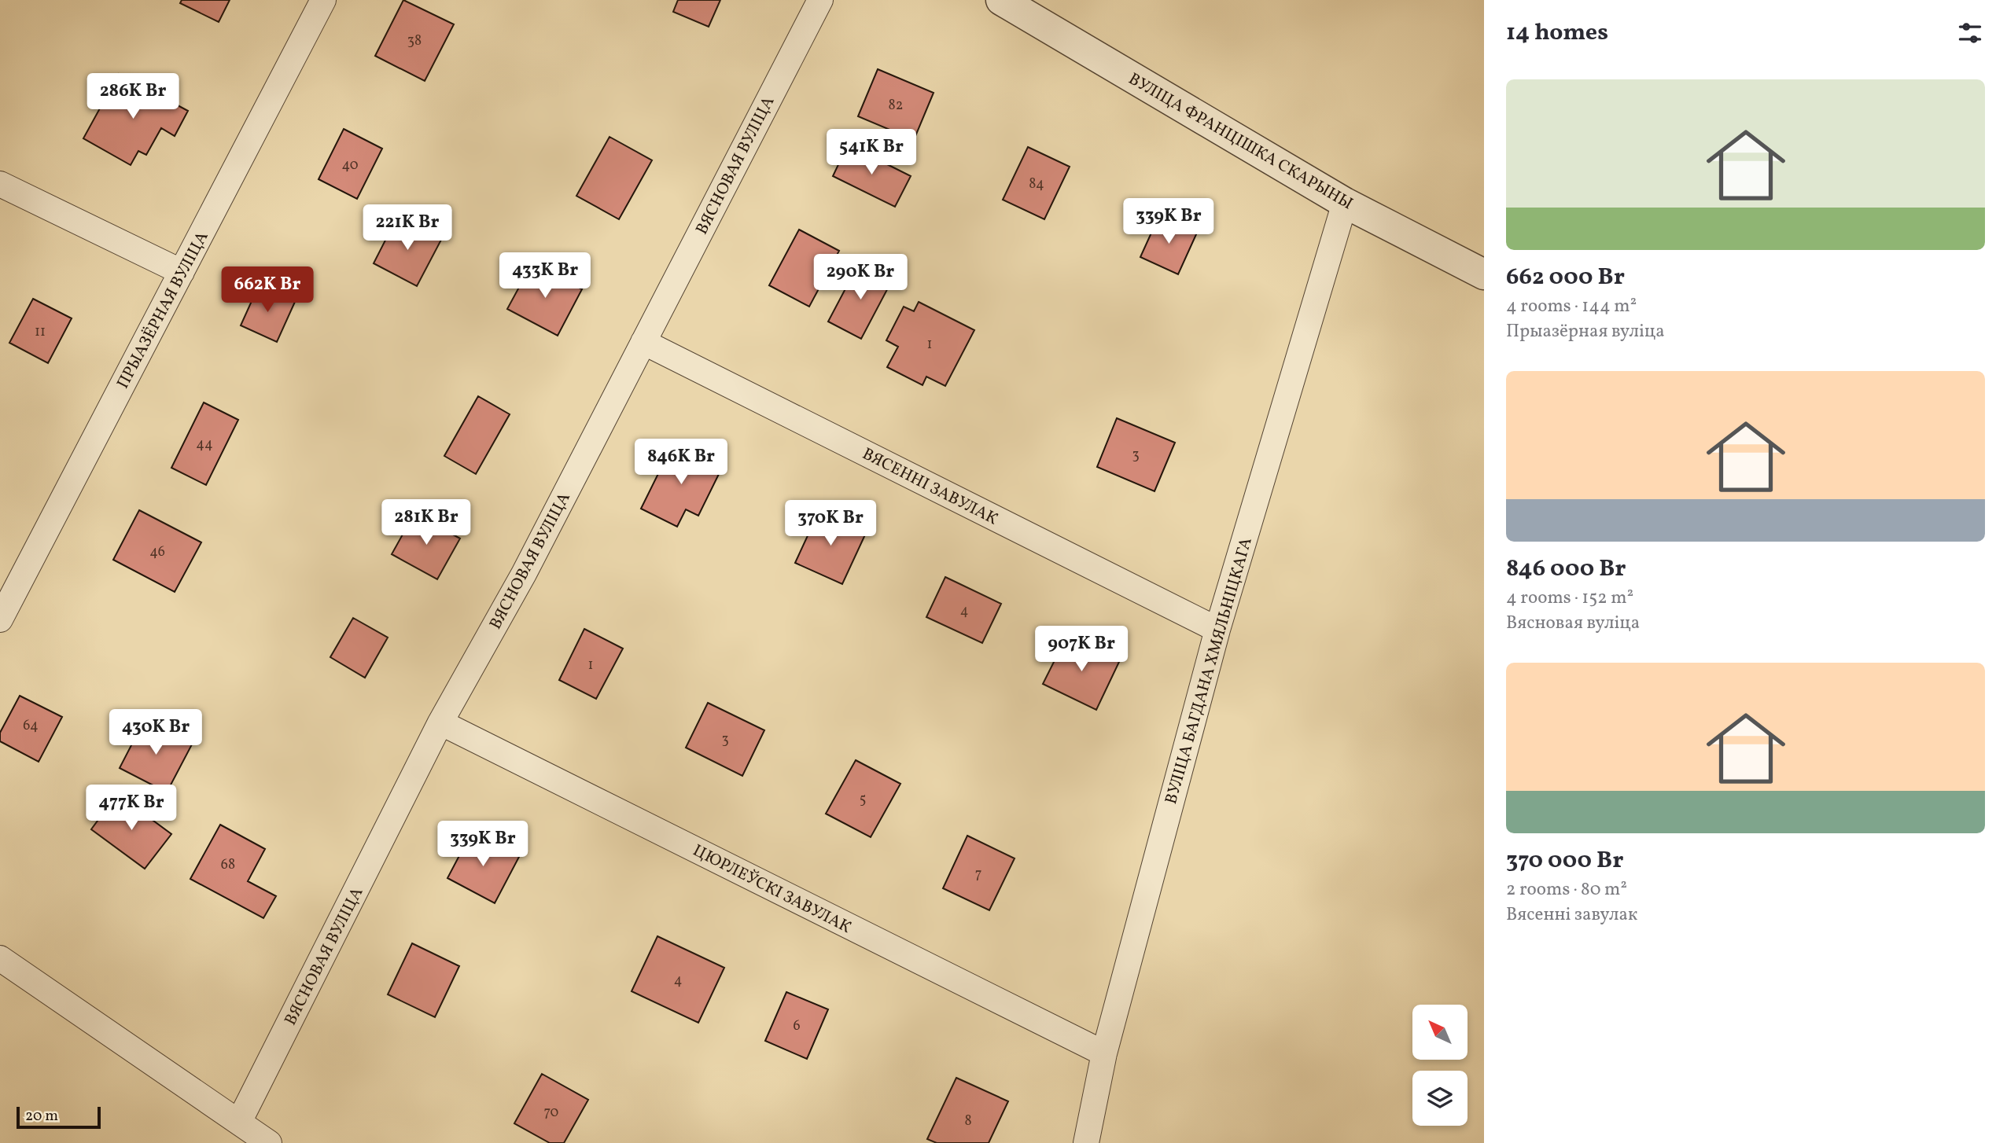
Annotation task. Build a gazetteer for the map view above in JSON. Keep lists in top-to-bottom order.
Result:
{
  "streets": {
    "street": [
      "ВУЛІЦА ФРАНЦІШКА СКАРЫНЫ",
      "ВЯСНОВАЯ ВУЛІЦА",
      "ПРЫАЗЁРНАЯ ВУЛІЦА",
      "ВЯСЕННІ ЗАВУЛАК",
      "ВУЛІЦА БАГДАНА ХМЯЛЬНІЦКАГА",
      "ЦЮРЛЕЎСКІ ЗАВУЛАК"
    ]
  },
  "crossings": [
    ["ВУЛІЦА ФРАНЦІШКА СКАРЫНЫ", "ВУЛІЦА БАГДАНА ХМЯЛЬНІЦКАГА"],
    ["ВЯСНОВАЯ ВУЛІЦА", "ВЯСЕННІ ЗАВУЛАК"],
    ["ВЯСНОВАЯ ВУЛІЦА", "ЦЮРЛЕЎСКІ ЗАВУЛАК"],
    ["ВЯСЕННІ ЗАВУЛАК", "ВУЛІЦА БАГДАНА ХМЯЛЬНІЦКАГА"],
    ["ВУЛІЦА БАГДАНА ХМЯЛЬНІЦКАГА", "ЦЮРЛЕЎСКІ ЗАВУЛАК"]
  ],
  "house_numbers": [
    "38",
    "82",
    "40",
    "84",
    "11",
    "1",
    "44",
    "3",
    "46",
    "4",
    "1",
    "64",
    "3",
    "5",
    "68",
    "7",
    "4",
    "6",
    "70",
    "8"
  ],
  "scale_bar": "20 m",
  "north": "top left",
  "page": {
    "heading": "14 homes",
    "list": [
      {
        "name": "662 000 Br",
        "note": "4 rooms · 144 m² · Прыазёрная вуліца"
      },
      {
        "name": "846 000 Br",
        "note": "4 rooms · 152 m² · Вясновая вуліца"
      },
      {
        "name": "370 000 Br",
        "note": "2 rooms · 80 m² · Вясенні завулак"
      }
    ],
    "price": [
      "286K Br",
      "541K Br",
      "339K Br",
      "221K Br",
      "433K Br",
      "290K Br",
      "662K Br",
      "846K Br",
      "281K Br",
      "370K Br",
      "907K Br",
      "430K Br",
      "477K Br",
      "339K Br"
    ],
    "scale": "20 m"
  }
}
